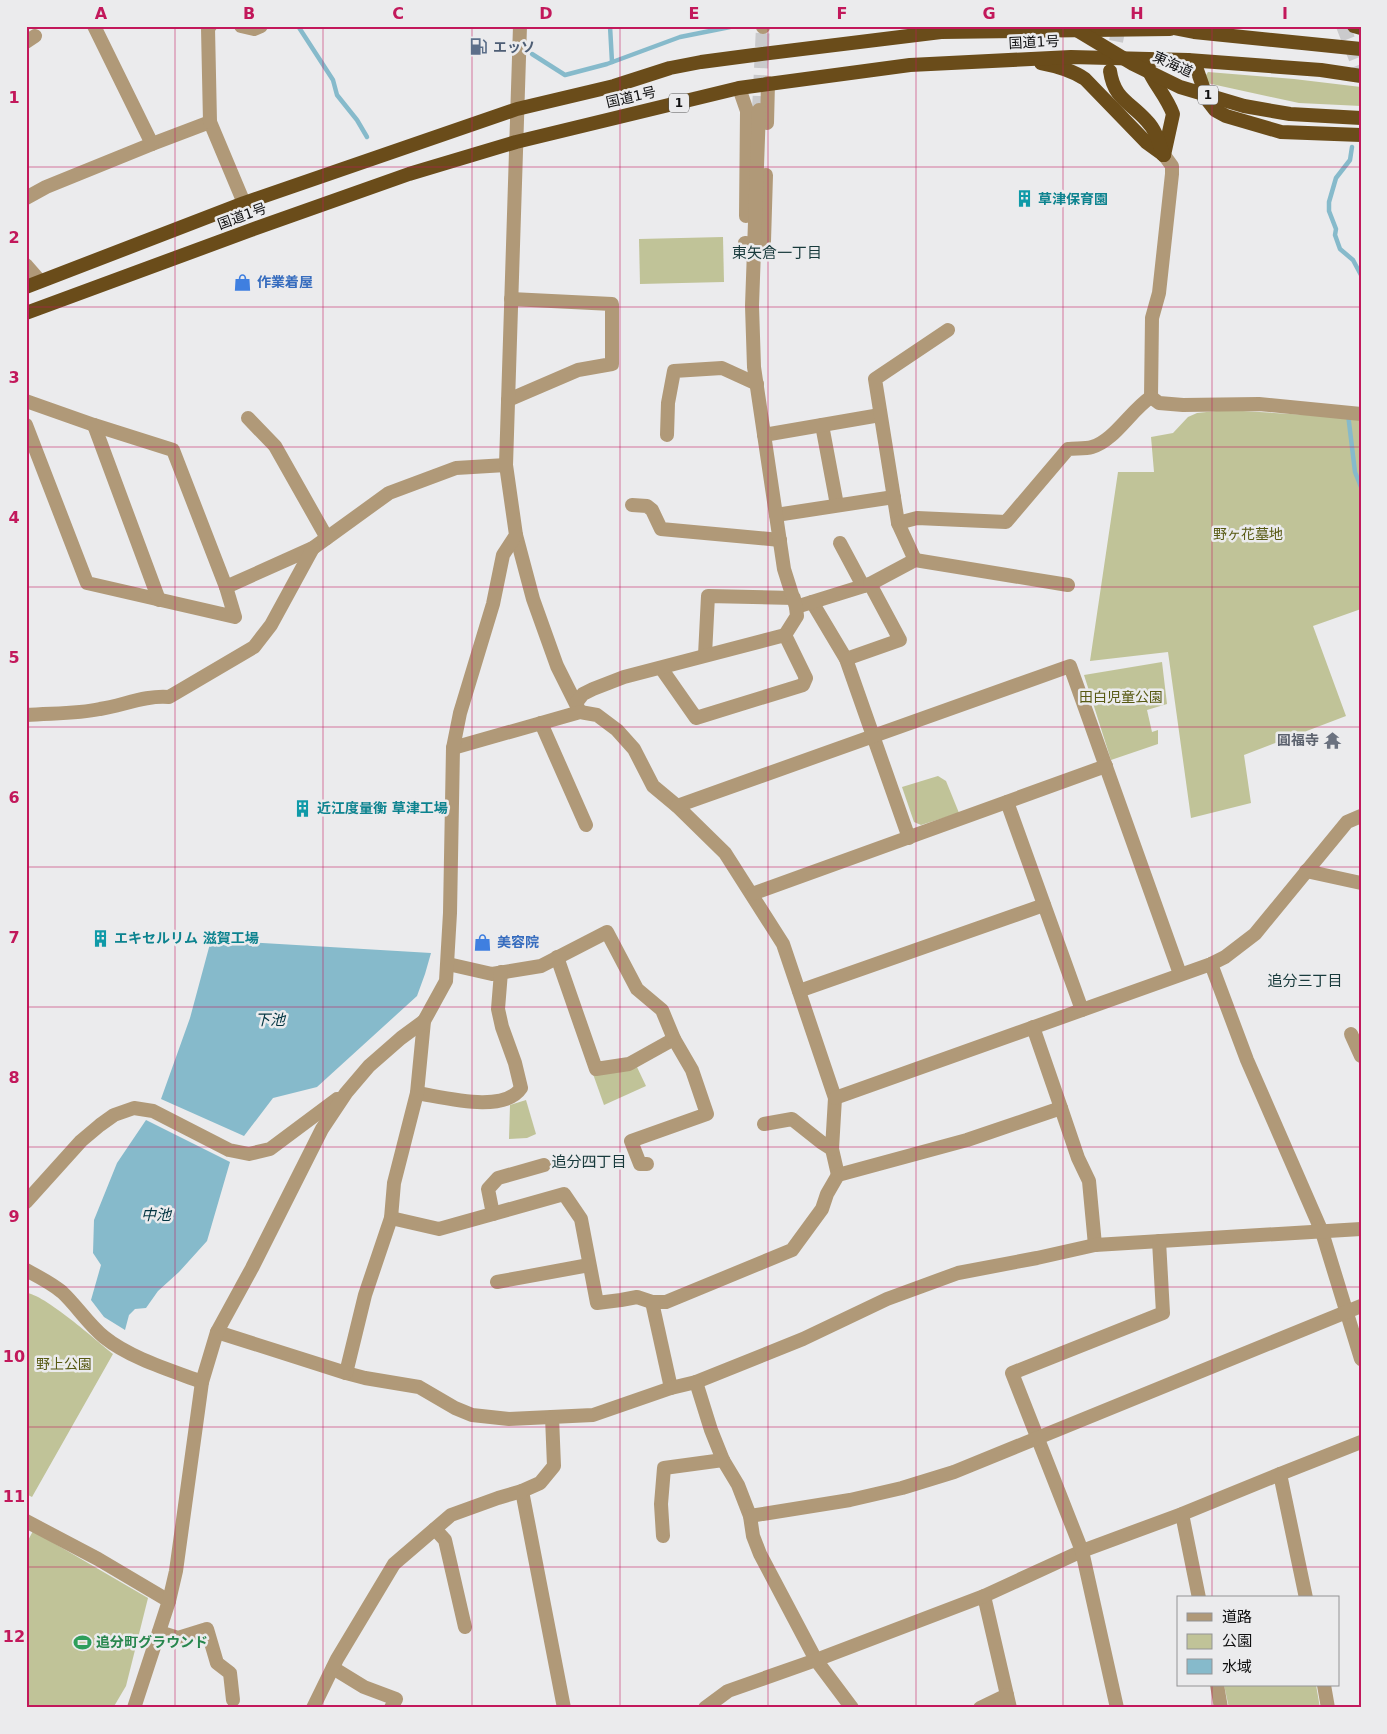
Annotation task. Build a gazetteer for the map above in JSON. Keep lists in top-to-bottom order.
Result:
{
  "streets": {
    "highway": ["国道1号", "東海道", "1"]
  },
  "districts": ["東矢倉一丁目", "追分三丁目", "追分四丁目"],
  "water": ["下池", "中池"],
  "parks": ["野ヶ花墓地", "田白児童公園", "野上公園"],
  "places": {
    "fuel station": ["エッソ"],
    "building": ["草津保育園", "近江度量衡 草津工場", "エキセルリム 滋賀工場"],
    "shop": ["作業着屋", "美容院"],
    "temple": ["圓福寺"],
    "sports": ["追分町グラウンド"]
  },
  "legend": ["道路", "公園", "水域"],
  "grid": {
    "columns": [
      "A",
      "B",
      "C",
      "D",
      "E",
      "F",
      "G",
      "H",
      "I"
    ],
    "rows": [
      "1",
      "2",
      "3",
      "4",
      "5",
      "6",
      "7",
      "8",
      "9",
      "10",
      "11",
      "12"
    ]
  }
}
